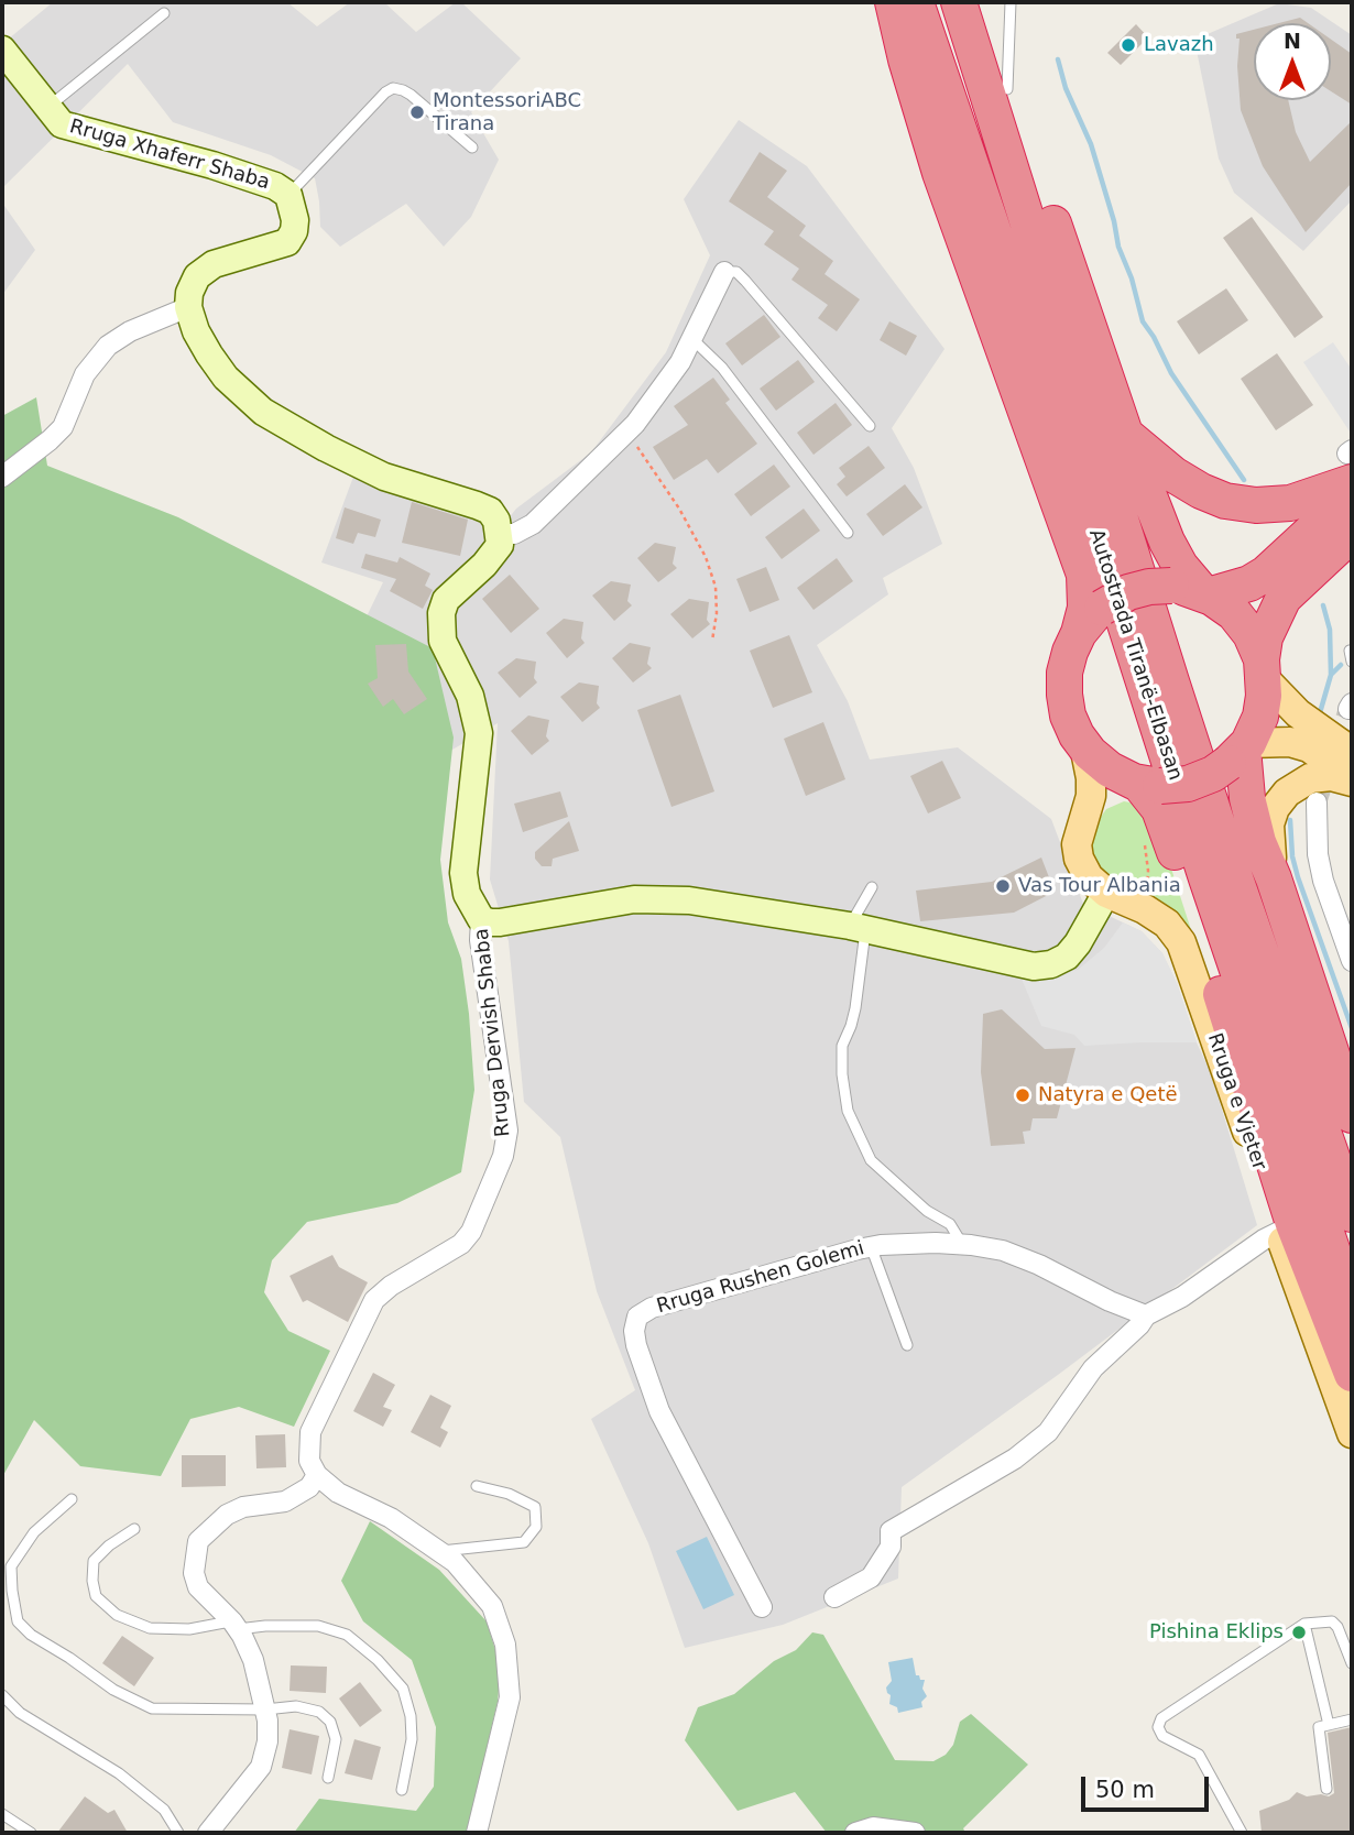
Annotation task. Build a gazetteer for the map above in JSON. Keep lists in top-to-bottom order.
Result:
{
  "streets": {
    "highway": ["Autostrada Tiranë-Elbasan"],
    "main road": ["Rruga e Vjeter"],
    "street": ["Rruga Xhaferr Shaba", "Rruga Dervish Shaba", "Rruga Rushen Golemi"]
  },
  "crossings": [
    ["Rruga Dervish Shaba", "Rruga e Vjeter"]
  ],
  "places": [
    "Lavazh",
    "MontessoriABC Tirana",
    "Vas Tour Albania",
    "Natyra e Qetë",
    "Pishina Eklips"
  ],
  "scale_bar": "50 m",
  "north": "top"
}
